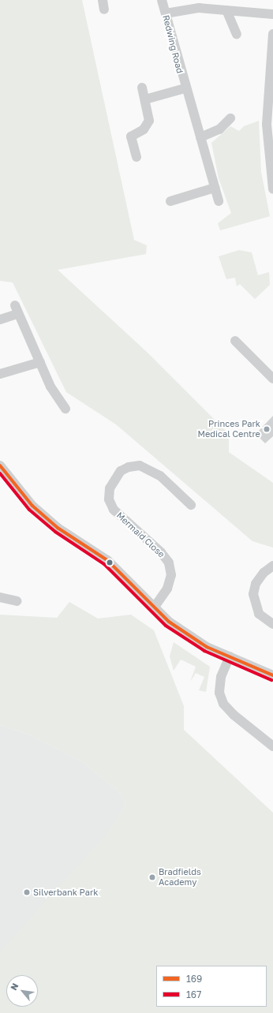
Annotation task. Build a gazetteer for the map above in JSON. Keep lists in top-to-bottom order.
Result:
{
  "streets": {
    "street": ["Redwing Road", "Mermaid Close"]
  },
  "places": ["Princes Park Medical Centre", "Bradfields Academy", "Silverbank Park"],
  "lines": ["transit line 169", "transit line 167"],
  "legend": ["169", "167"],
  "north": "top left"
}
